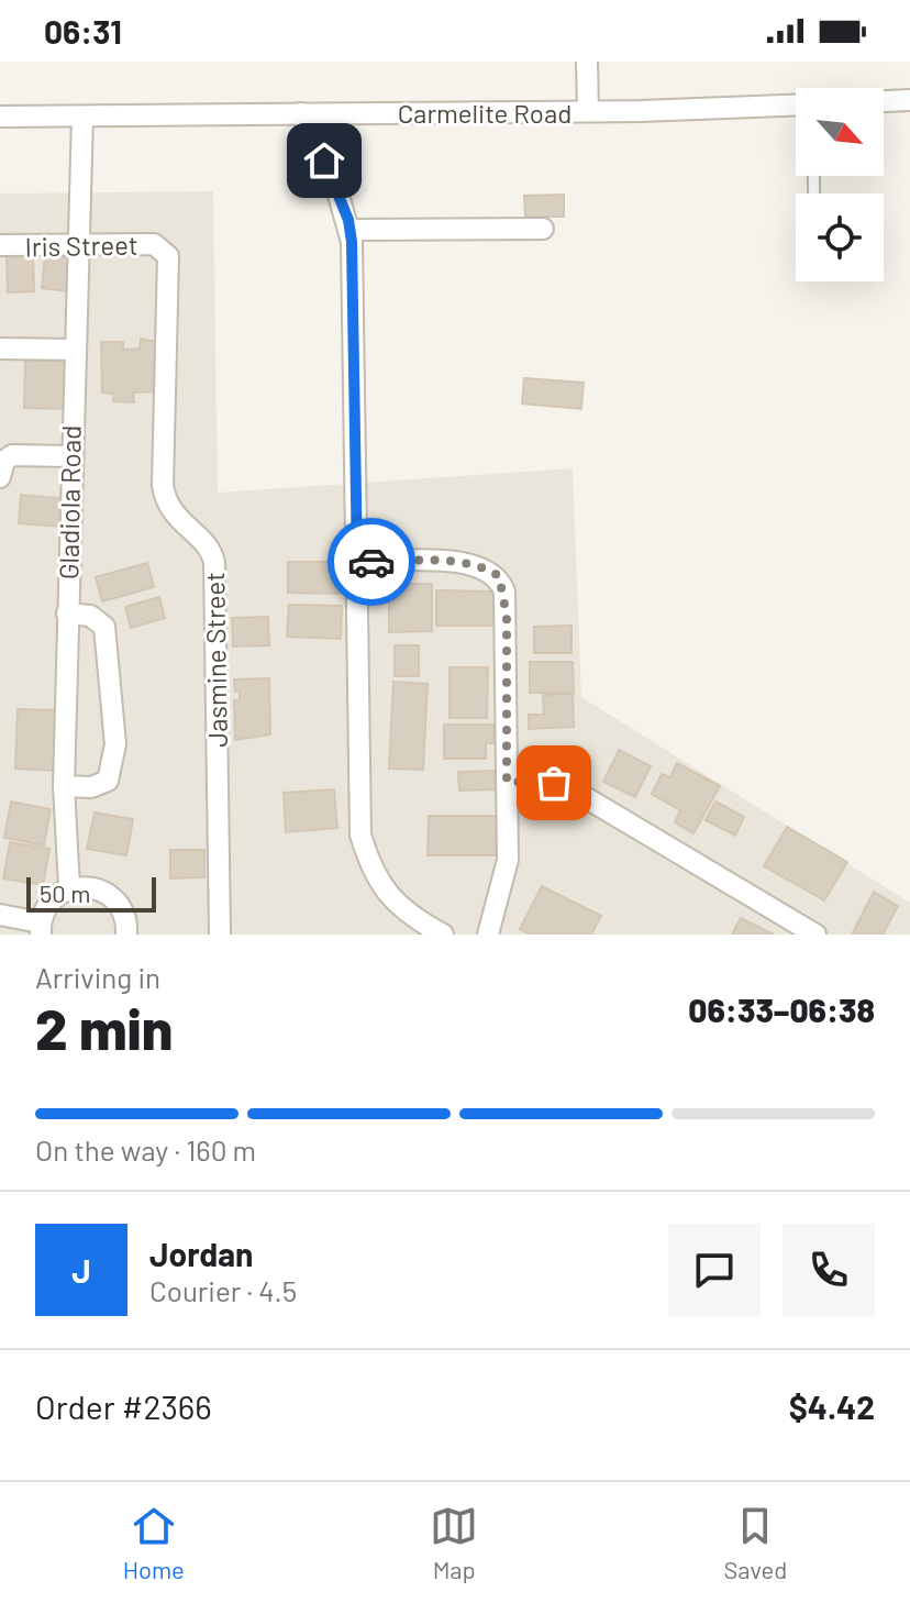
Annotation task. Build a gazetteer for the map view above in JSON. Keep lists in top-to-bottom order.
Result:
{
  "streets": {
    "street": [
      "Carmelite Road",
      "Iris Street",
      "Gladiola Road",
      "Jasmine Street"
    ]
  },
  "crossings": [
    ["Carmelite Road", "Gladiola Road"],
    ["Iris Street", "Gladiola Road"],
    ["Iris Street", "Jasmine Street"]
  ],
  "scale_bar": "50 m",
  "north": "bottom right",
  "page": {
    "status": "06:31",
    "scale": "50 m",
    "heading": ["2 min", "Arriving in", "06:33–06:38"],
    "panel": [
      "Jordan",
      "Courier · 4.5",
      "Order #2366",
      "$4.42"
    ],
    "bar": "On the way · 160 m",
    "round": "J",
    "tabs": ["Home", "Map", "Saved"]
  }
}
